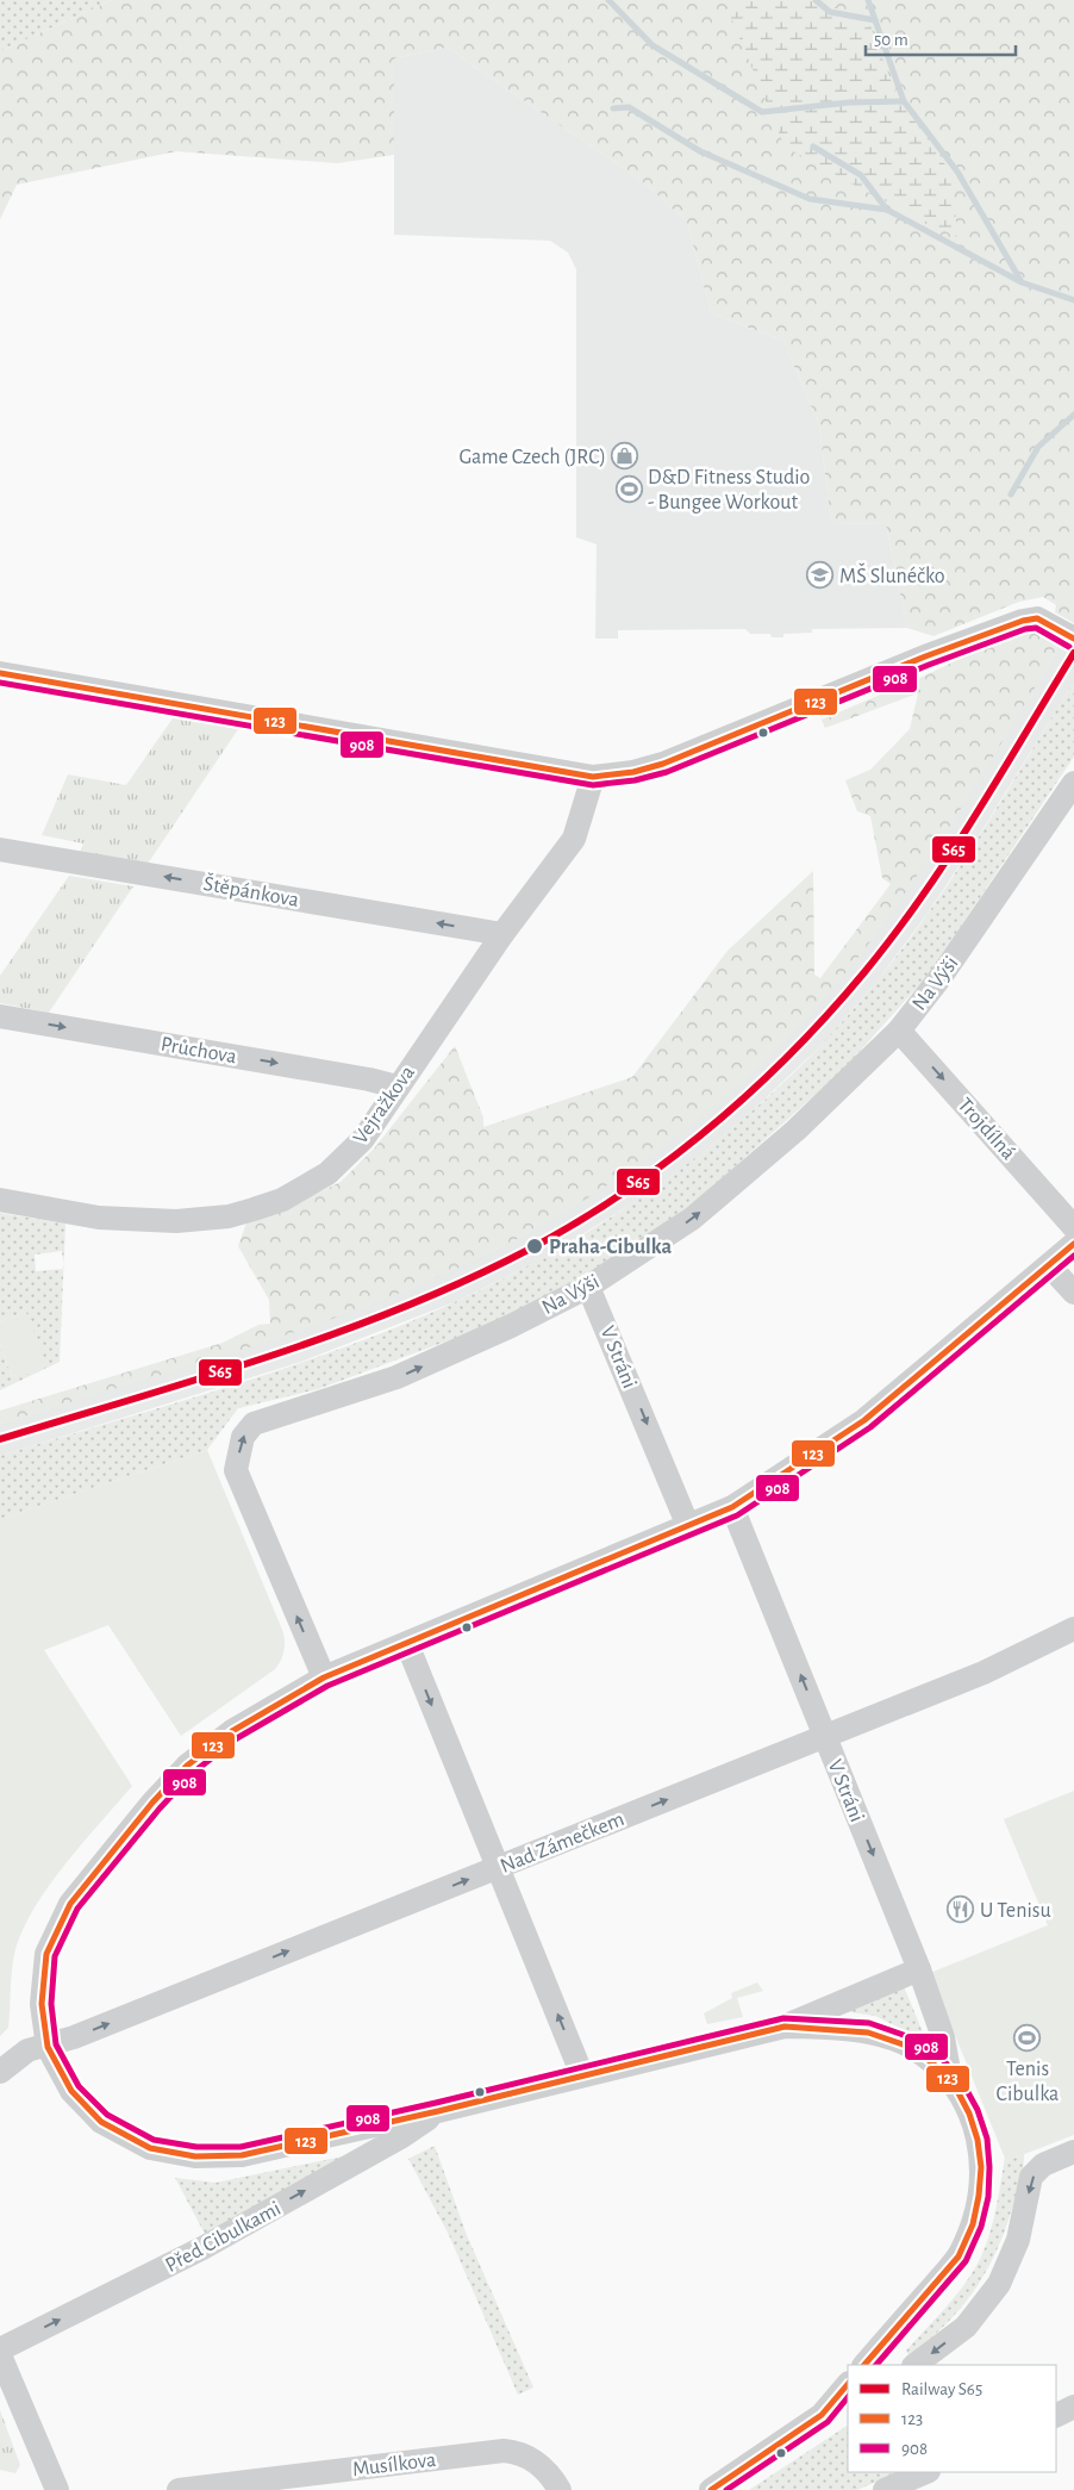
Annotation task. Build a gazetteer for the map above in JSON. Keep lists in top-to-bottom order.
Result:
{
  "streets": {
    "street": [
      "Štěpánkova",
      "Na Výši",
      "Průchova",
      "Vejražkova",
      "Trojdílná",
      "V Stráni",
      "Nad Zámečkem",
      "Před Cibulkami",
      "Musílkova"
    ]
  },
  "crossings": [
    ["Štěpánkova", "Vejražkova"],
    ["Na Výši", "Trojdílná"],
    ["Na Výši", "V Stráni"],
    ["Průchova", "Vejražkova"],
    ["V Stráni", "Nad Zámečkem"]
  ],
  "one_way": [
    "Na Výši",
    "Průchova",
    "Trojdílná",
    "Nad Zámečkem",
    "Před Cibulkami"
  ],
  "places": {
    "shop": ["Game Czech (JRC)"],
    "sports": ["D&D Fitness Studio - Bungee Workout", "Tenis Cibulka"],
    "school or university": ["MŠ Slunéčko"],
    "other": ["Praha-Cibulka"],
    "restaurant": ["U Tenisu"]
  },
  "lines": ["transit line 123", "transit line 908", "rail line S65"],
  "legend": ["Railway S65", "123", "908"],
  "scale_bar": "50 m"
}
